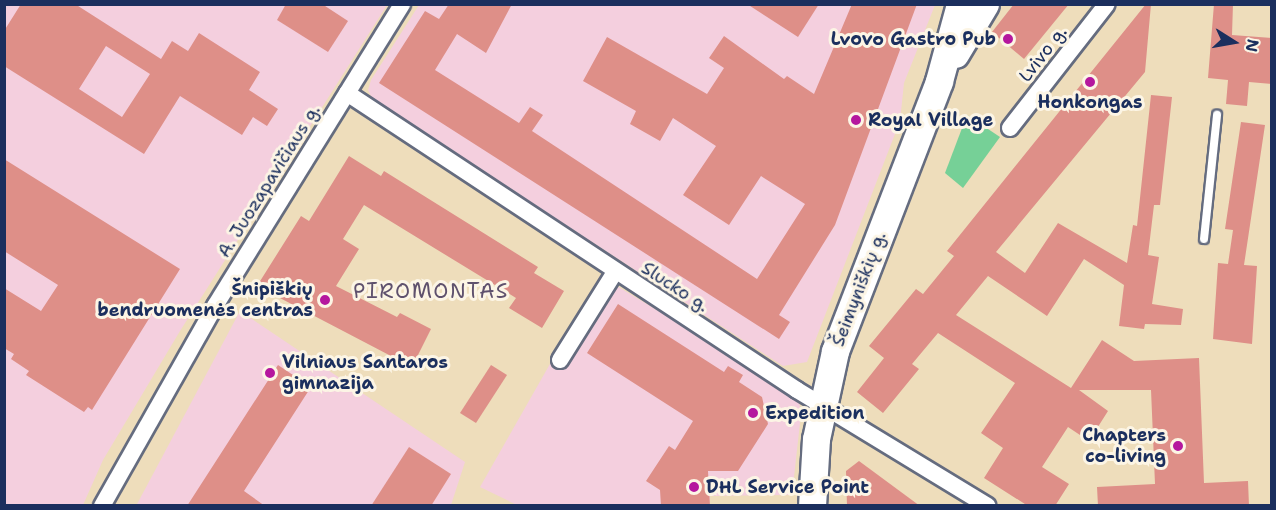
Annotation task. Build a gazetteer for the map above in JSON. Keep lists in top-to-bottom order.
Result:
{
  "streets": {
    "main road": ["Šeimyniškių g."],
    "street": ["Lvivo g.", "A. Juozapavičiaus g.", "Slucko g."]
  },
  "crossings": [
    ["A. Juozapavičiaus g.", "Slucko g."],
    ["Slucko g.", "Šeimyniškių g."]
  ],
  "districts": ["PIROMONTAS"],
  "places": [
    "Lvovo Gastro Pub",
    "Honkongas",
    "Royal Village",
    "Šnipiškių bendruomenės centras",
    "Vilniaus Santaros gimnazija",
    "Expedition",
    "Chapters co-living",
    "DHL Service Point"
  ],
  "north": "right"
}
